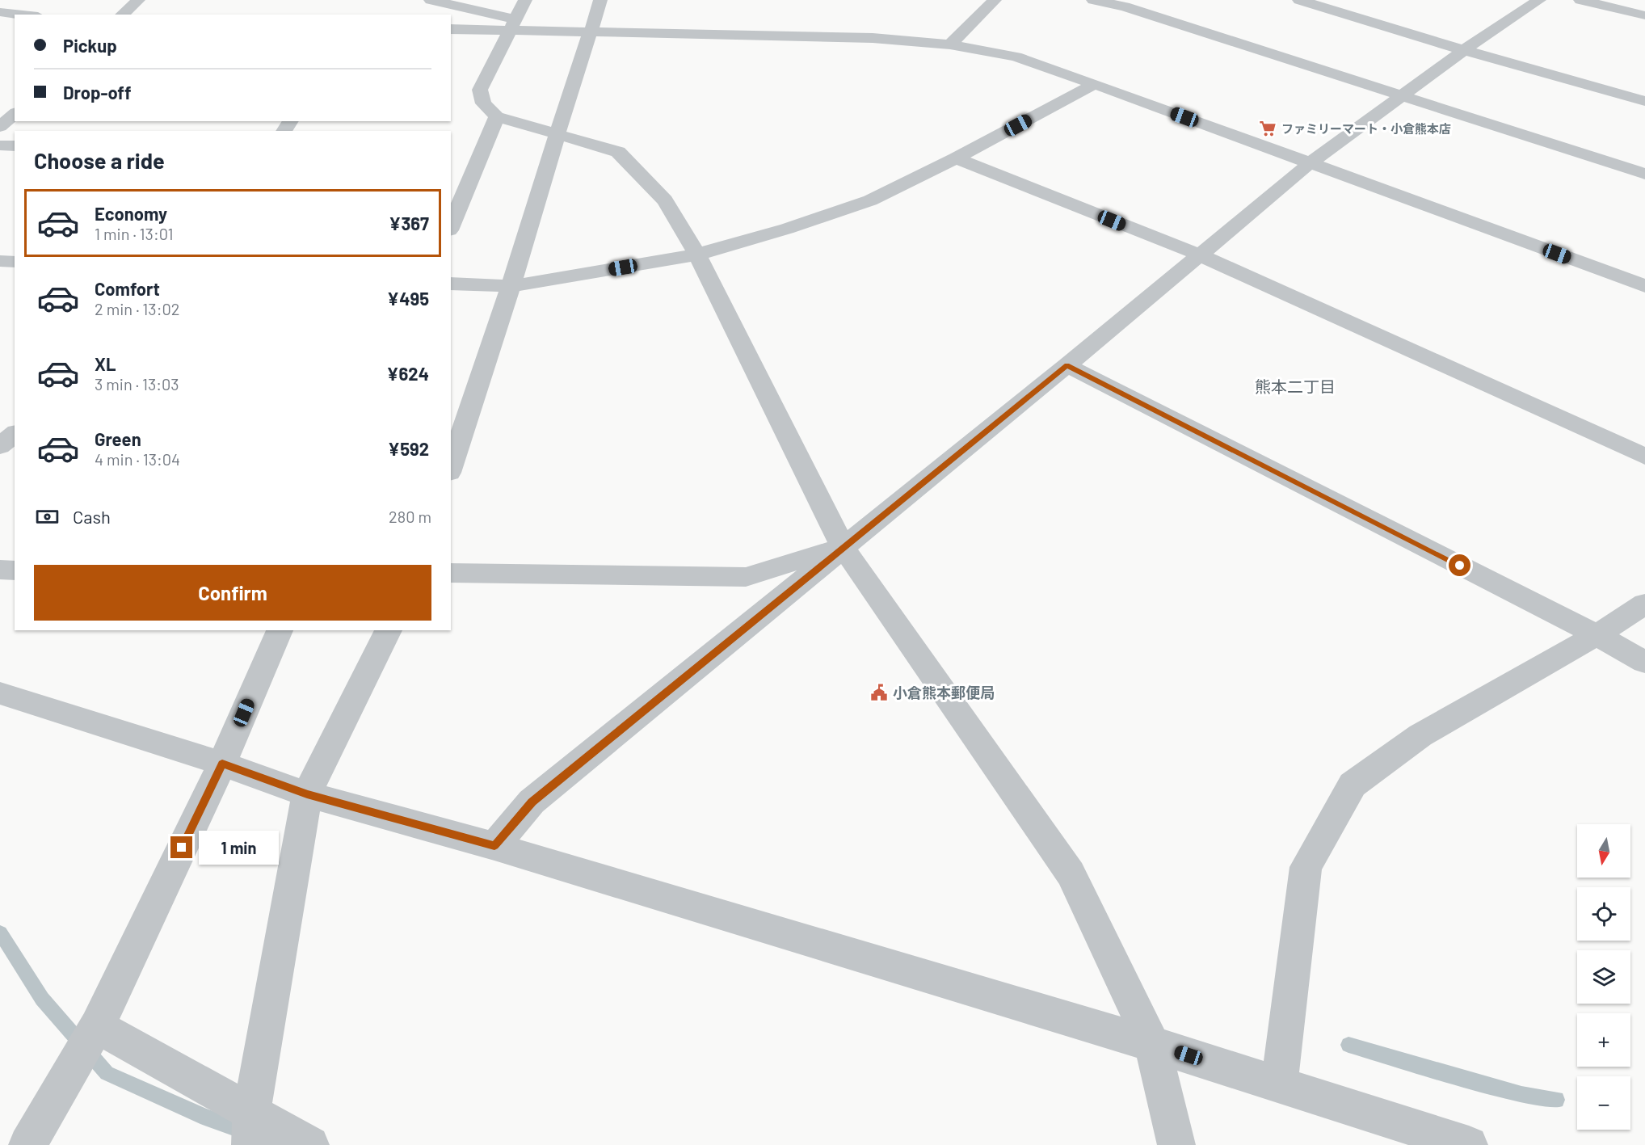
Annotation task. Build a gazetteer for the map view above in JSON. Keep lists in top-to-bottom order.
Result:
{
  "districts": ["熊本二丁目"],
  "places": {
    "supermarket": ["ファミリーマート・小倉熊本店"],
    "public building": ["小倉熊本郵便局"]
  },
  "north": "bottom",
  "page": {
    "banner": ["Pickup", "Drop-off"],
    "heading": "Choose a ride",
    "list": [
      {
        "name": "Economy",
        "note": "1 min · 13:01",
        "value": "¥367"
      },
      {
        "name": "Comfort",
        "note": "2 min · 13:02",
        "value": "¥495"
      },
      {
        "name": "XL",
        "note": "3 min · 13:03",
        "value": "¥624"
      },
      {
        "name": "Green",
        "note": "4 min · 13:04",
        "value": "¥592"
      }
    ],
    "pay": ["Cash", "280 m"],
    "buttons": "Confirm",
    "map_buttons": ["+", "−"],
    "bubble": "1 min"
  }
}
